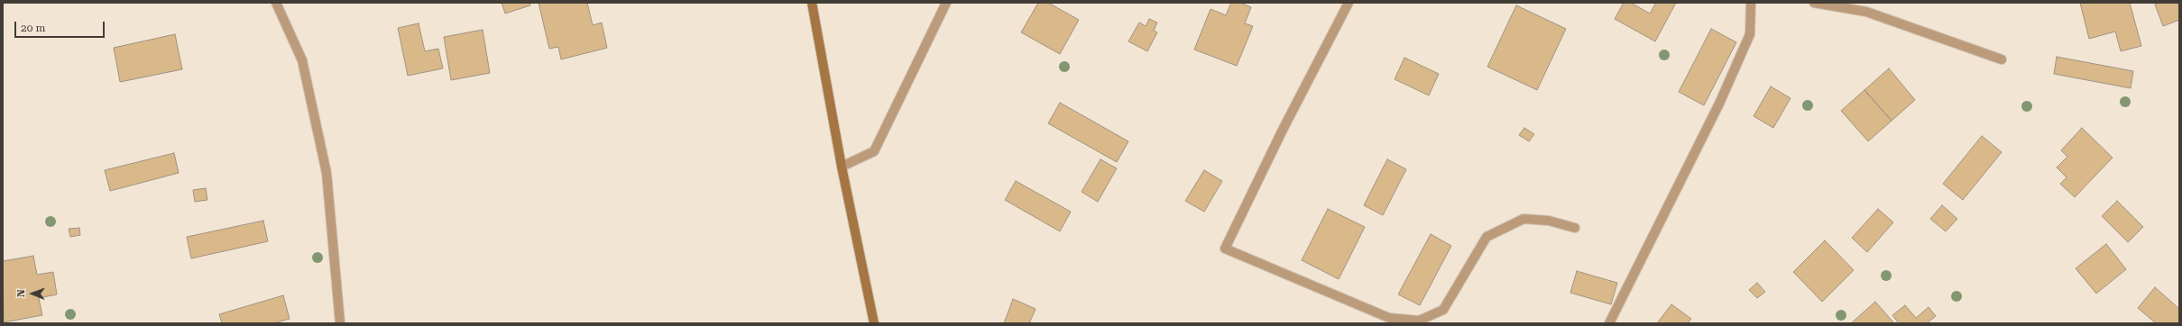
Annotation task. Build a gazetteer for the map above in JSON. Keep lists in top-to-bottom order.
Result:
{
  "scale_bar": "20 m",
  "north": "left"
}
